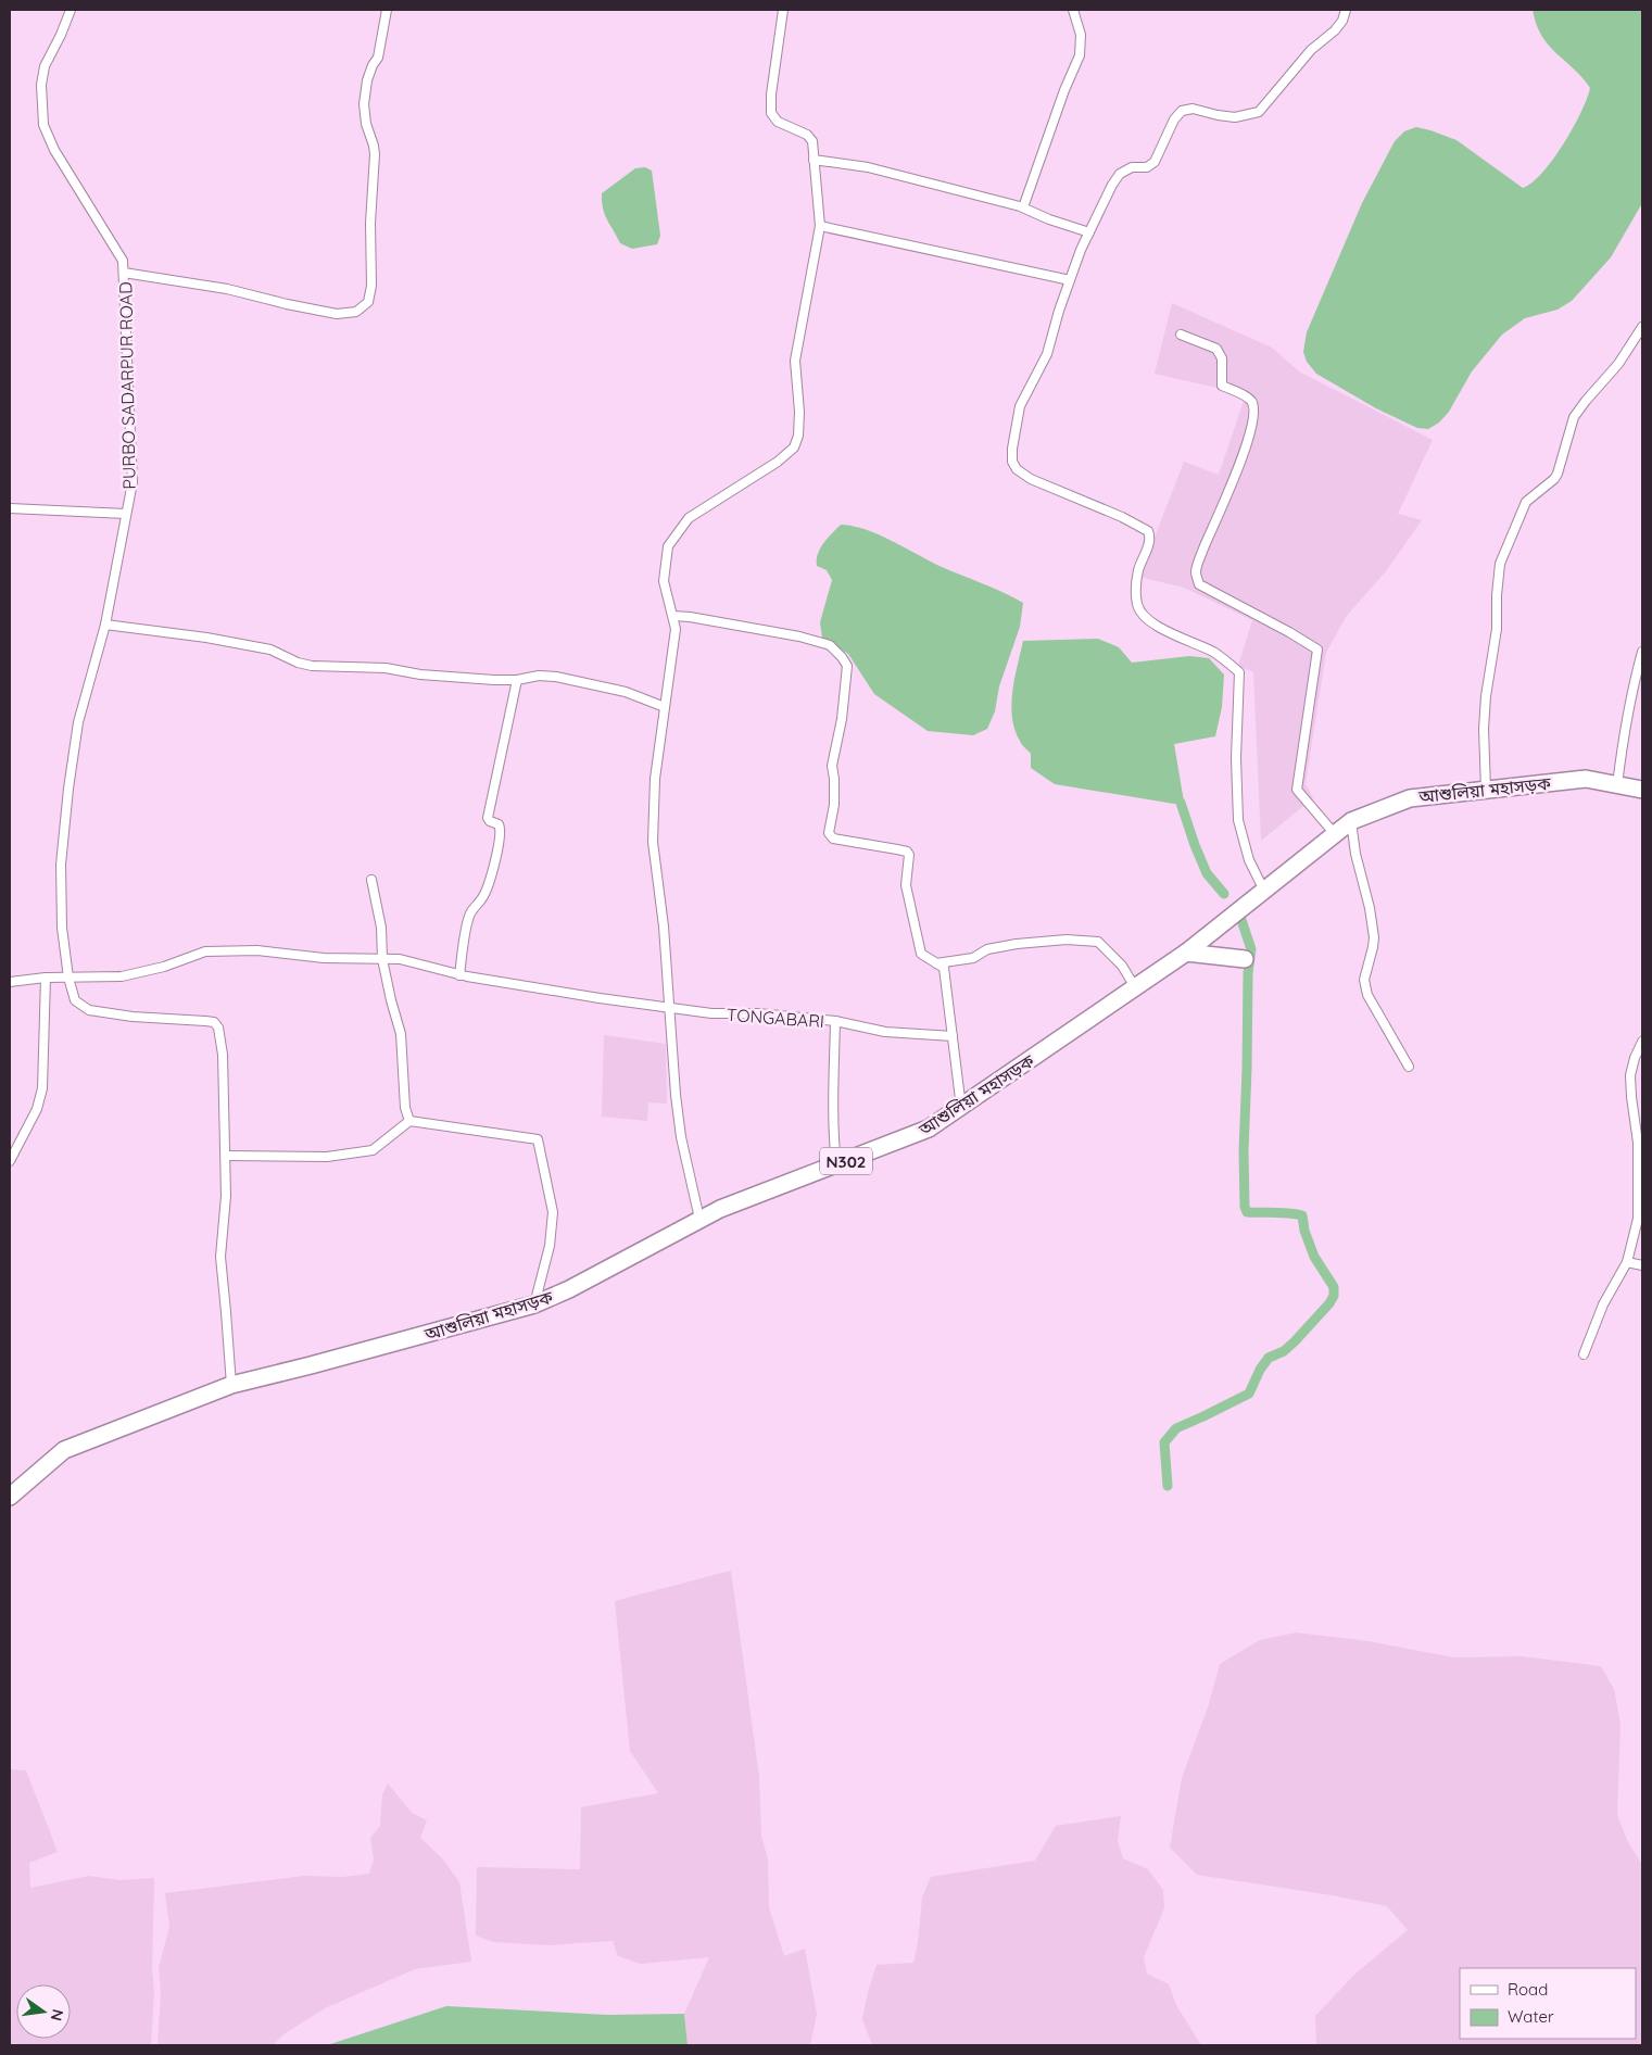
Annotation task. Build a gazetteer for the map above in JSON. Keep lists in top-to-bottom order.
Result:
{
  "streets": {
    "highway": ["আশুলিয়া মহাসড়ক", "N302"],
    "street": ["PURBO SADARPUR ROAD", "TONGABARI"]
  },
  "crossings": [
    ["PURBO SADARPUR ROAD", "TONGABARI"],
    ["আশুলিয়া মহাসড়ক", "TONGABARI"]
  ],
  "legend": ["Road", "Water"],
  "north": "right"
}
